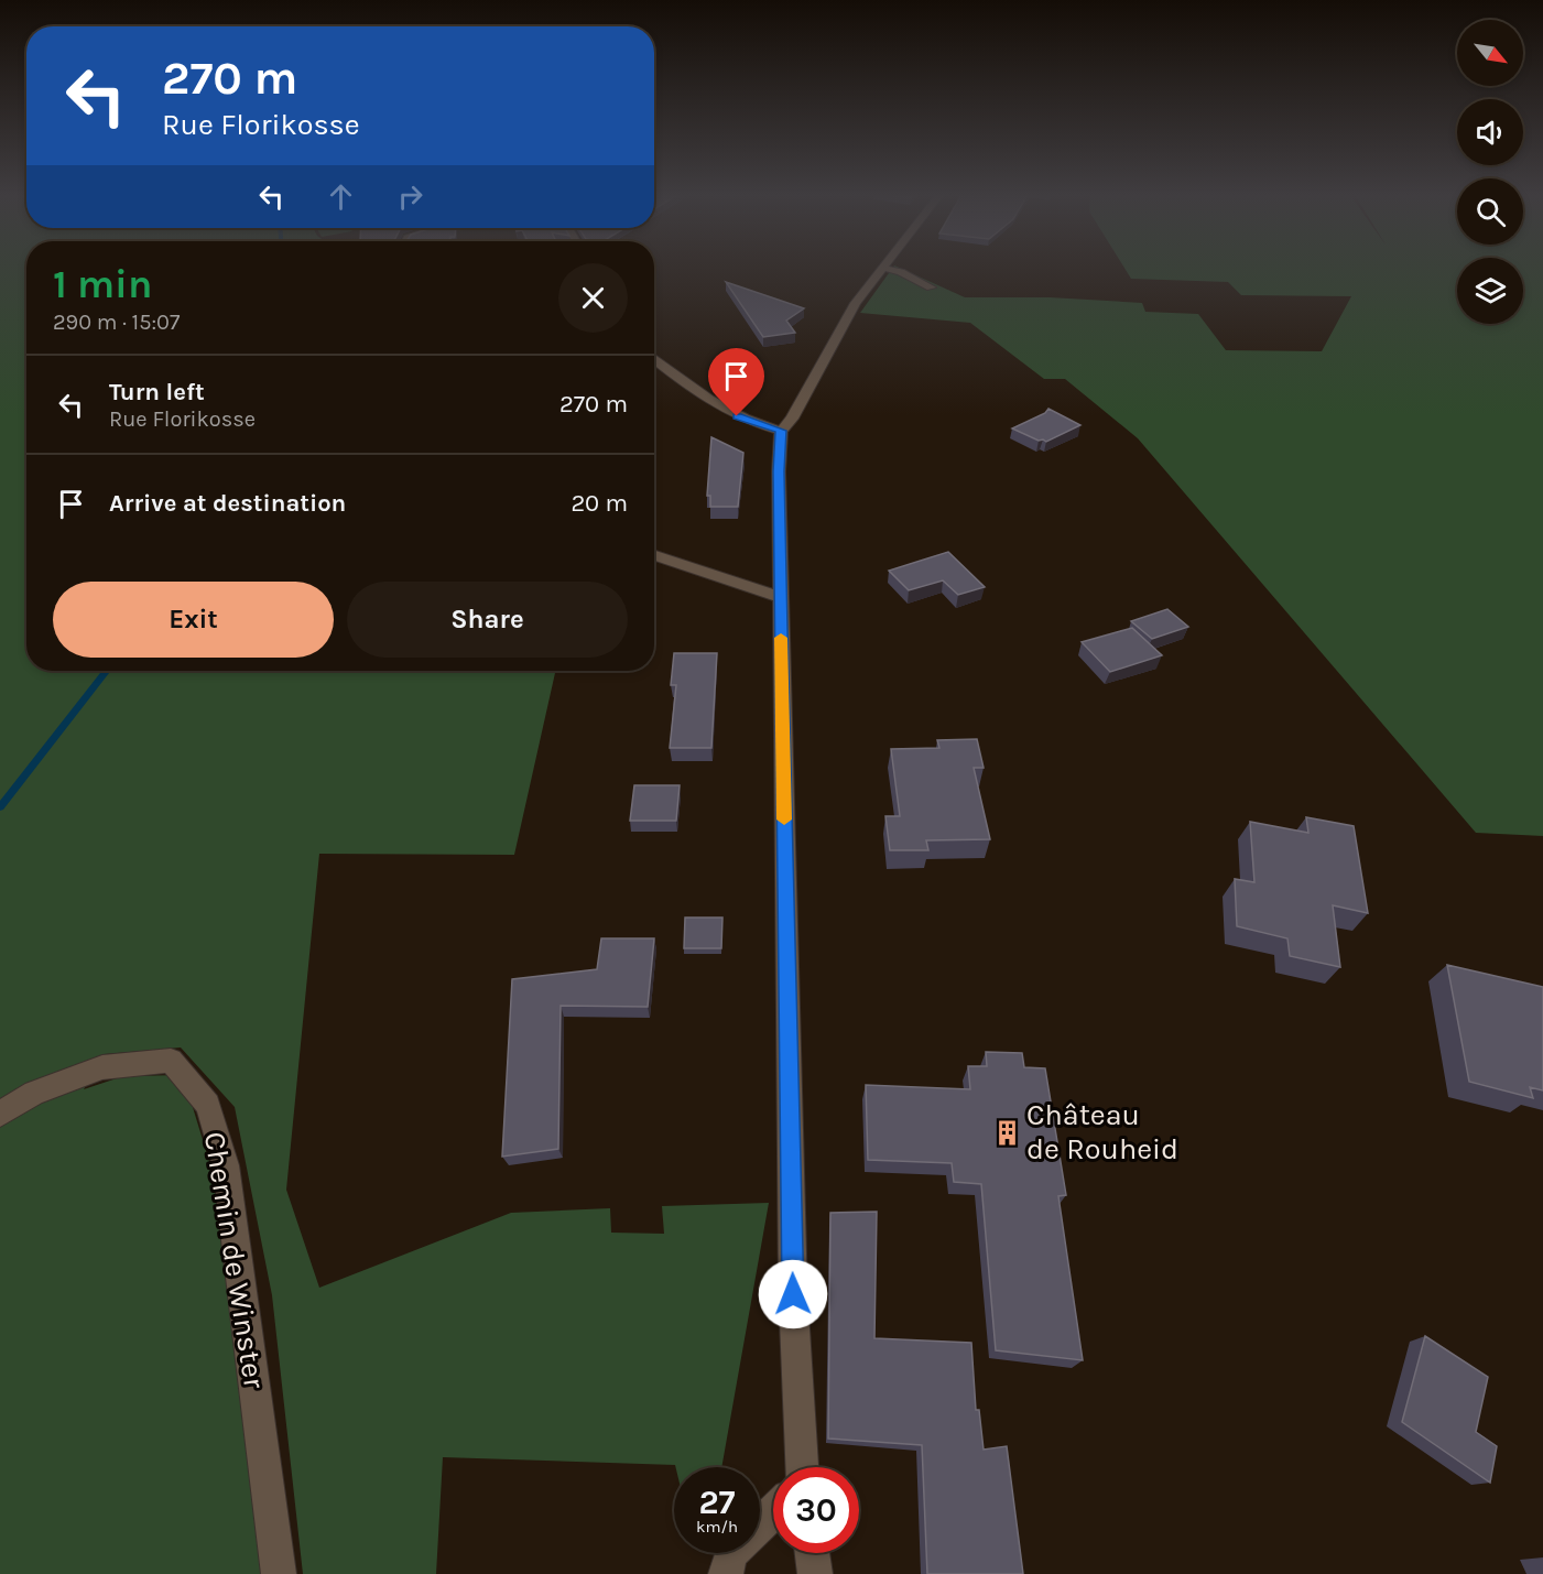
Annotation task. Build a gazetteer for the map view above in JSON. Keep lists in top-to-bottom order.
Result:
{
  "streets": {
    "street": ["Chemin de Winster"]
  },
  "places": {
    "building": ["Château de Rouheid"]
  },
  "north": "bottom right",
  "page": {
    "turn": ["270 m", "Rue Florikosse"],
    "heading": ["1 min", "290 m · 15:07"],
    "list": [
      {
        "name": "Turn left",
        "note": "Rue Florikosse",
        "value": "270 m"
      },
      {
        "name": "Arrive at destination",
        "value": "20 m"
      }
    ],
    "buttons": ["Exit", "Share"],
    "speed": "27 km/h",
    "limit": "30"
  }
}
